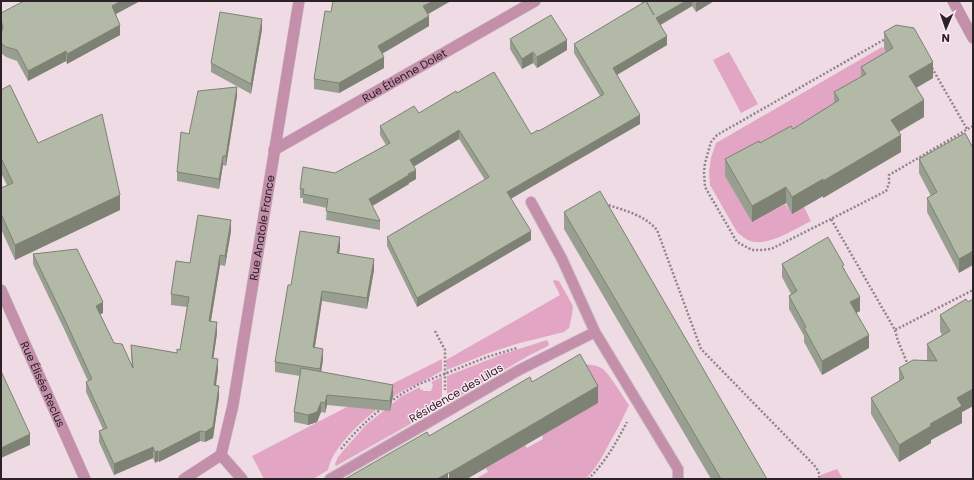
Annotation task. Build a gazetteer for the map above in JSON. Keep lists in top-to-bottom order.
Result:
{
  "streets": {
    "street": ["Rue Étienne Dolet", "Rue Anatole France", "Rue Élisée Reclus"],
    "lane": ["Résidence des Lilas"]
  },
  "crossings": [
    ["Rue Étienne Dolet", "Rue Anatole France"]
  ],
  "north": "bottom"
}
